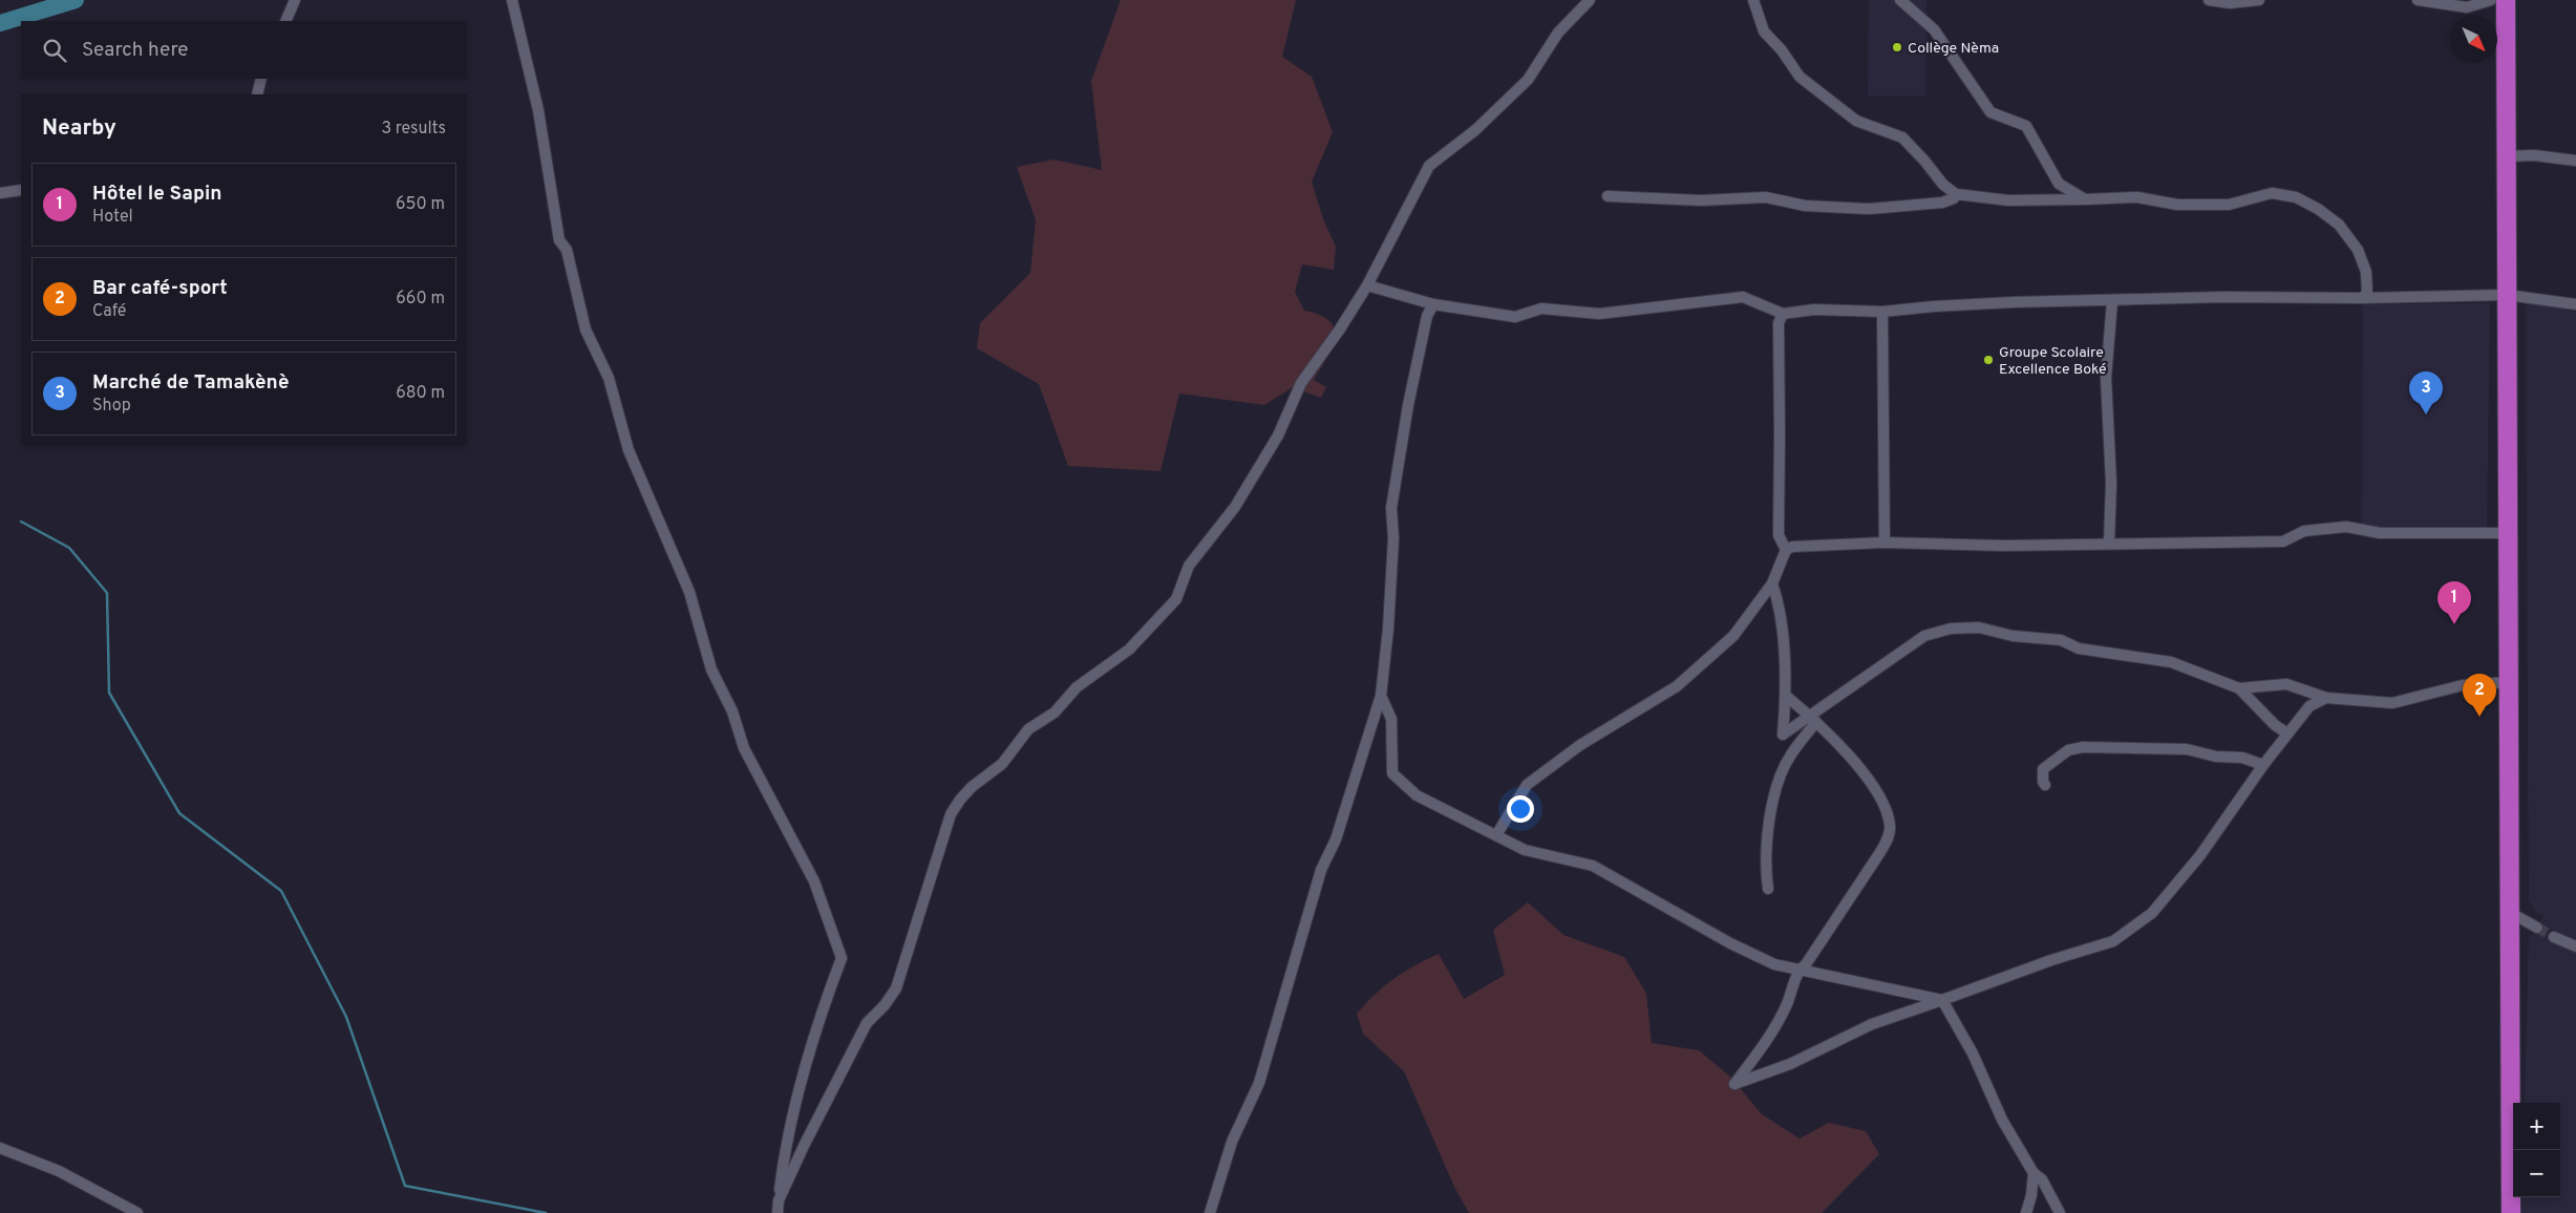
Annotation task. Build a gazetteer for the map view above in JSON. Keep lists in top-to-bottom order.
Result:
{
  "places": ["Collège Nèma", "Groupe Scolaire Excellence Boké"],
  "north": "bottom right",
  "page": {
    "search": "Search here",
    "heading": ["Nearby", "3 results"],
    "list": [
      {
        "mark": "1",
        "name": "Hôtel le Sapin",
        "note": "Hotel",
        "value": "650 m"
      },
      {
        "mark": "2",
        "name": "Bar café-sport",
        "note": "Café",
        "value": "660 m"
      },
      {
        "mark": "3",
        "name": "Marché de Tamakènè",
        "note": "Shop",
        "value": "680 m"
      }
    ],
    "pins": ["3", "1", "2"],
    "map_buttons": ["+", "−"]
  }
}
